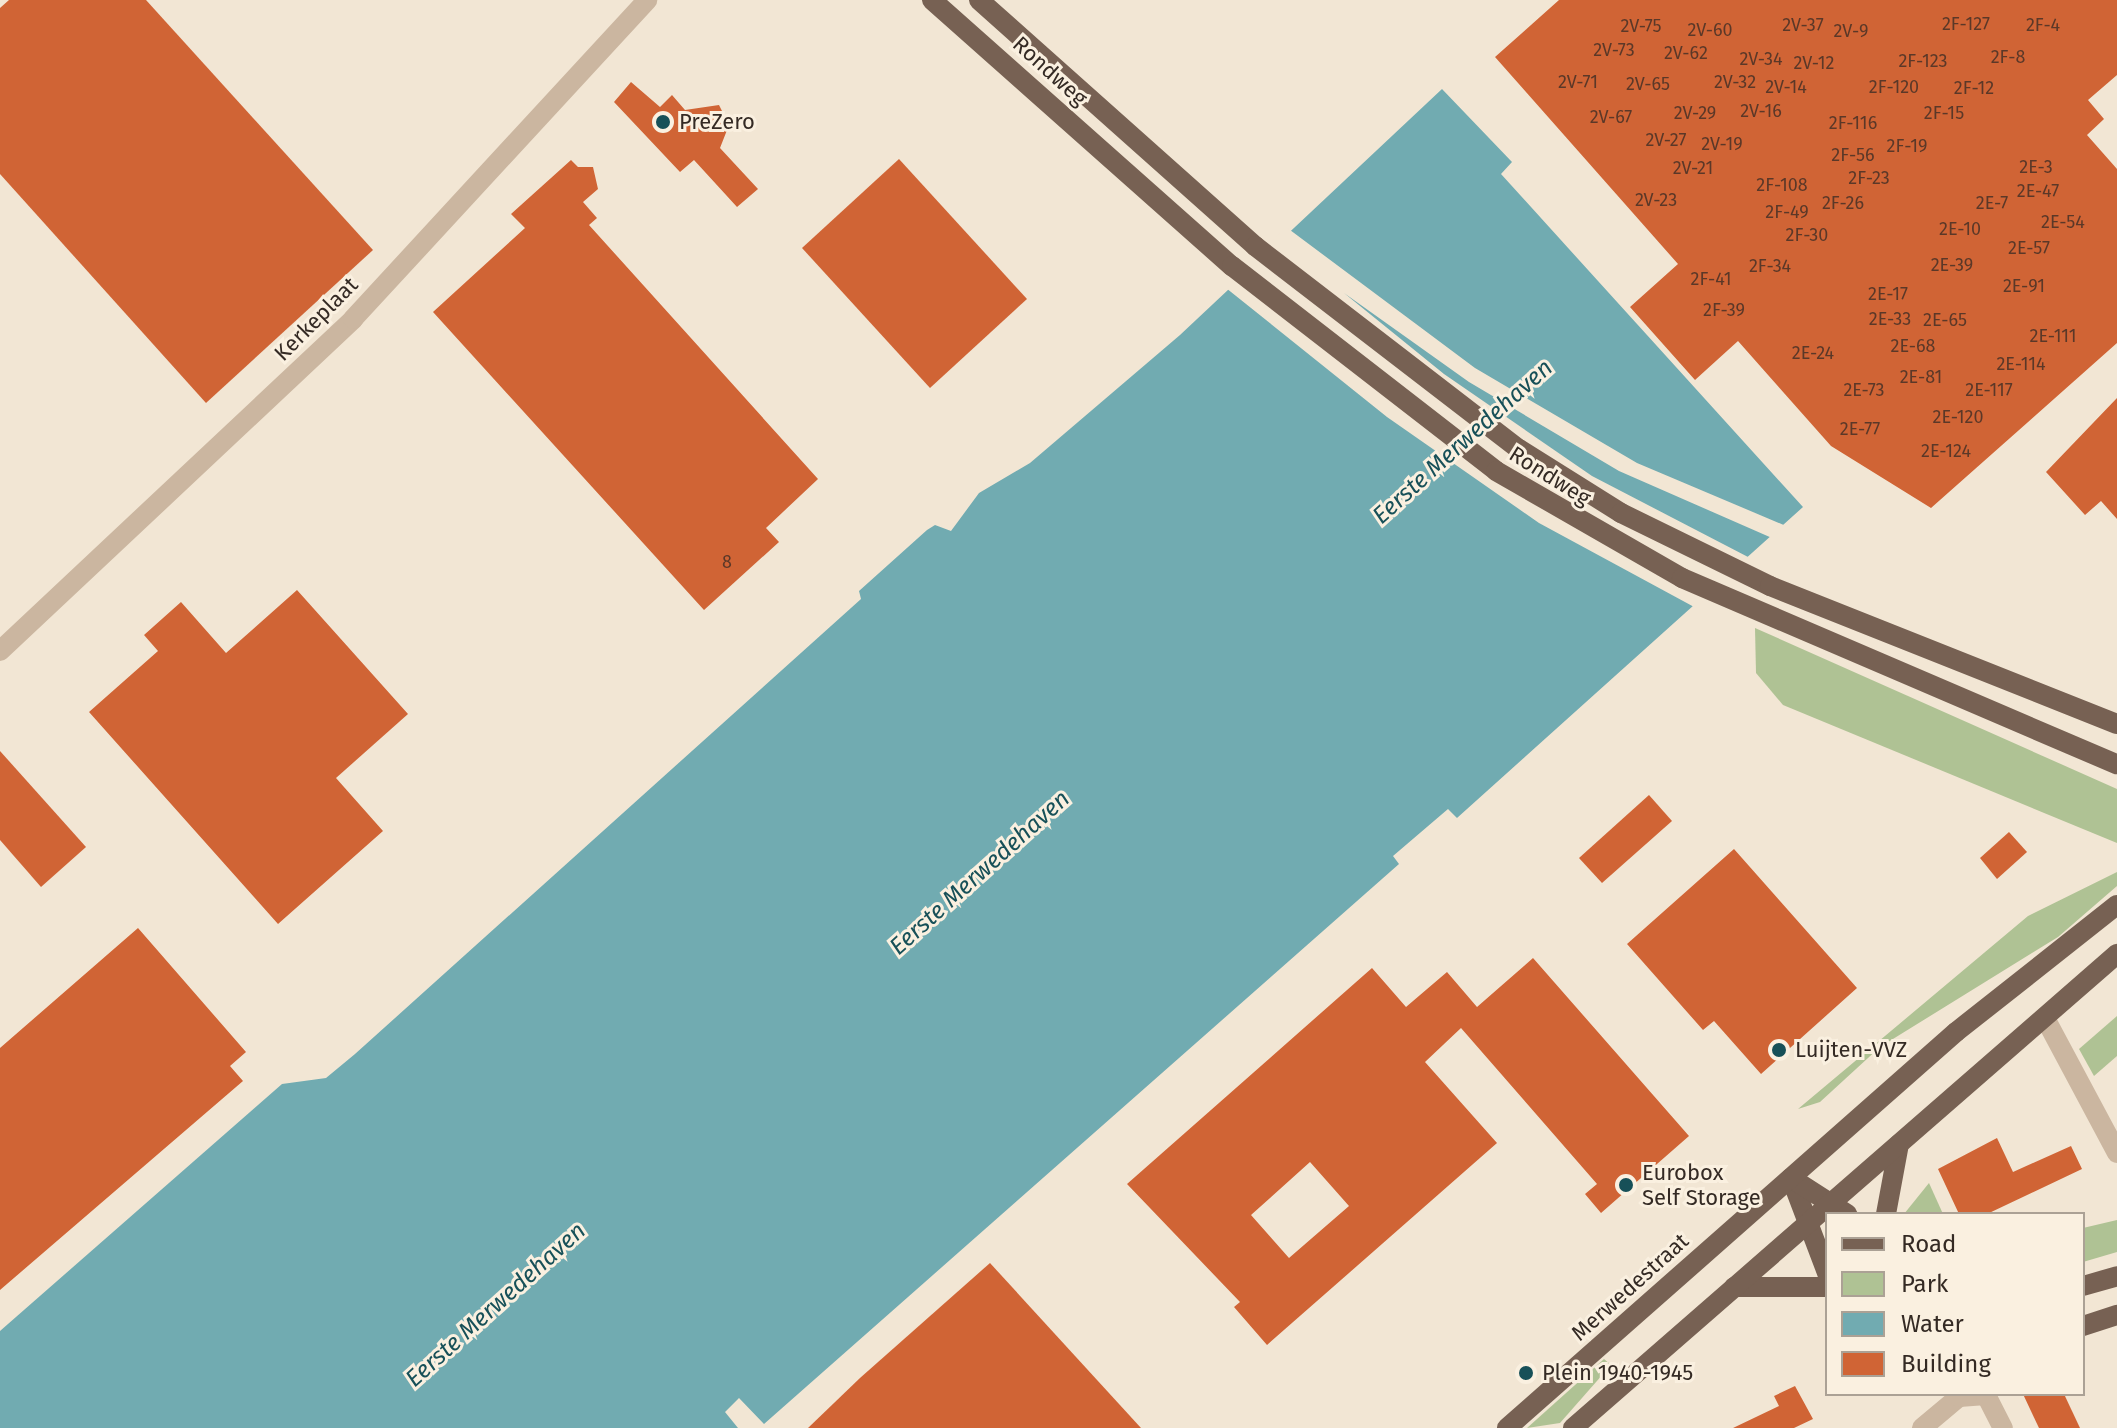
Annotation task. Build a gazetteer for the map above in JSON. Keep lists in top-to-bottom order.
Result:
{
  "streets": {
    "main road": ["Rondweg", "Merwedestraat"],
    "street": ["Kerkeplaat"]
  },
  "water": ["Eerste Merwedehaven"],
  "places": [
    "PreZero",
    "Luijten-VVZ",
    "Eurobox Self Storage",
    "Plein 1940-1945"
  ],
  "house_numbers": [
    "2F-127",
    "2V-37",
    "2F-4",
    "2V-75",
    "2V-60",
    "2V-9",
    "2V-73",
    "2V-62",
    "2F-8",
    "2V-34",
    "2F-123",
    "2V-12",
    "2V-71",
    "2V-32",
    "2V-65",
    "2V-14",
    "2F-120",
    "2F-12",
    "2V-16",
    "2V-29",
    "2F-15",
    "2V-67",
    "2F-116",
    "2V-27",
    "2V-19",
    "2F-19",
    "2F-56",
    "2E-3",
    "2V-21",
    "2F-23",
    "2F-108",
    "2E-47",
    "2V-23",
    "2F-26",
    "2E-7",
    "2F-49",
    "2E-54",
    "2E-10",
    "2F-30",
    "2E-57",
    "2E-39",
    "2F-34",
    "2F-41",
    "2E-91",
    "2E-17",
    "2F-39",
    "2E-33",
    "2E-65",
    "2E-111",
    "2E-68",
    "2E-24",
    "2E-114",
    "2E-81",
    "2E-73",
    "2E-117",
    "2E-120",
    "2E-77",
    "2E-124",
    "8"
  ],
  "legend": [
    "Road",
    "Park",
    "Water",
    "Building"
  ]
}
